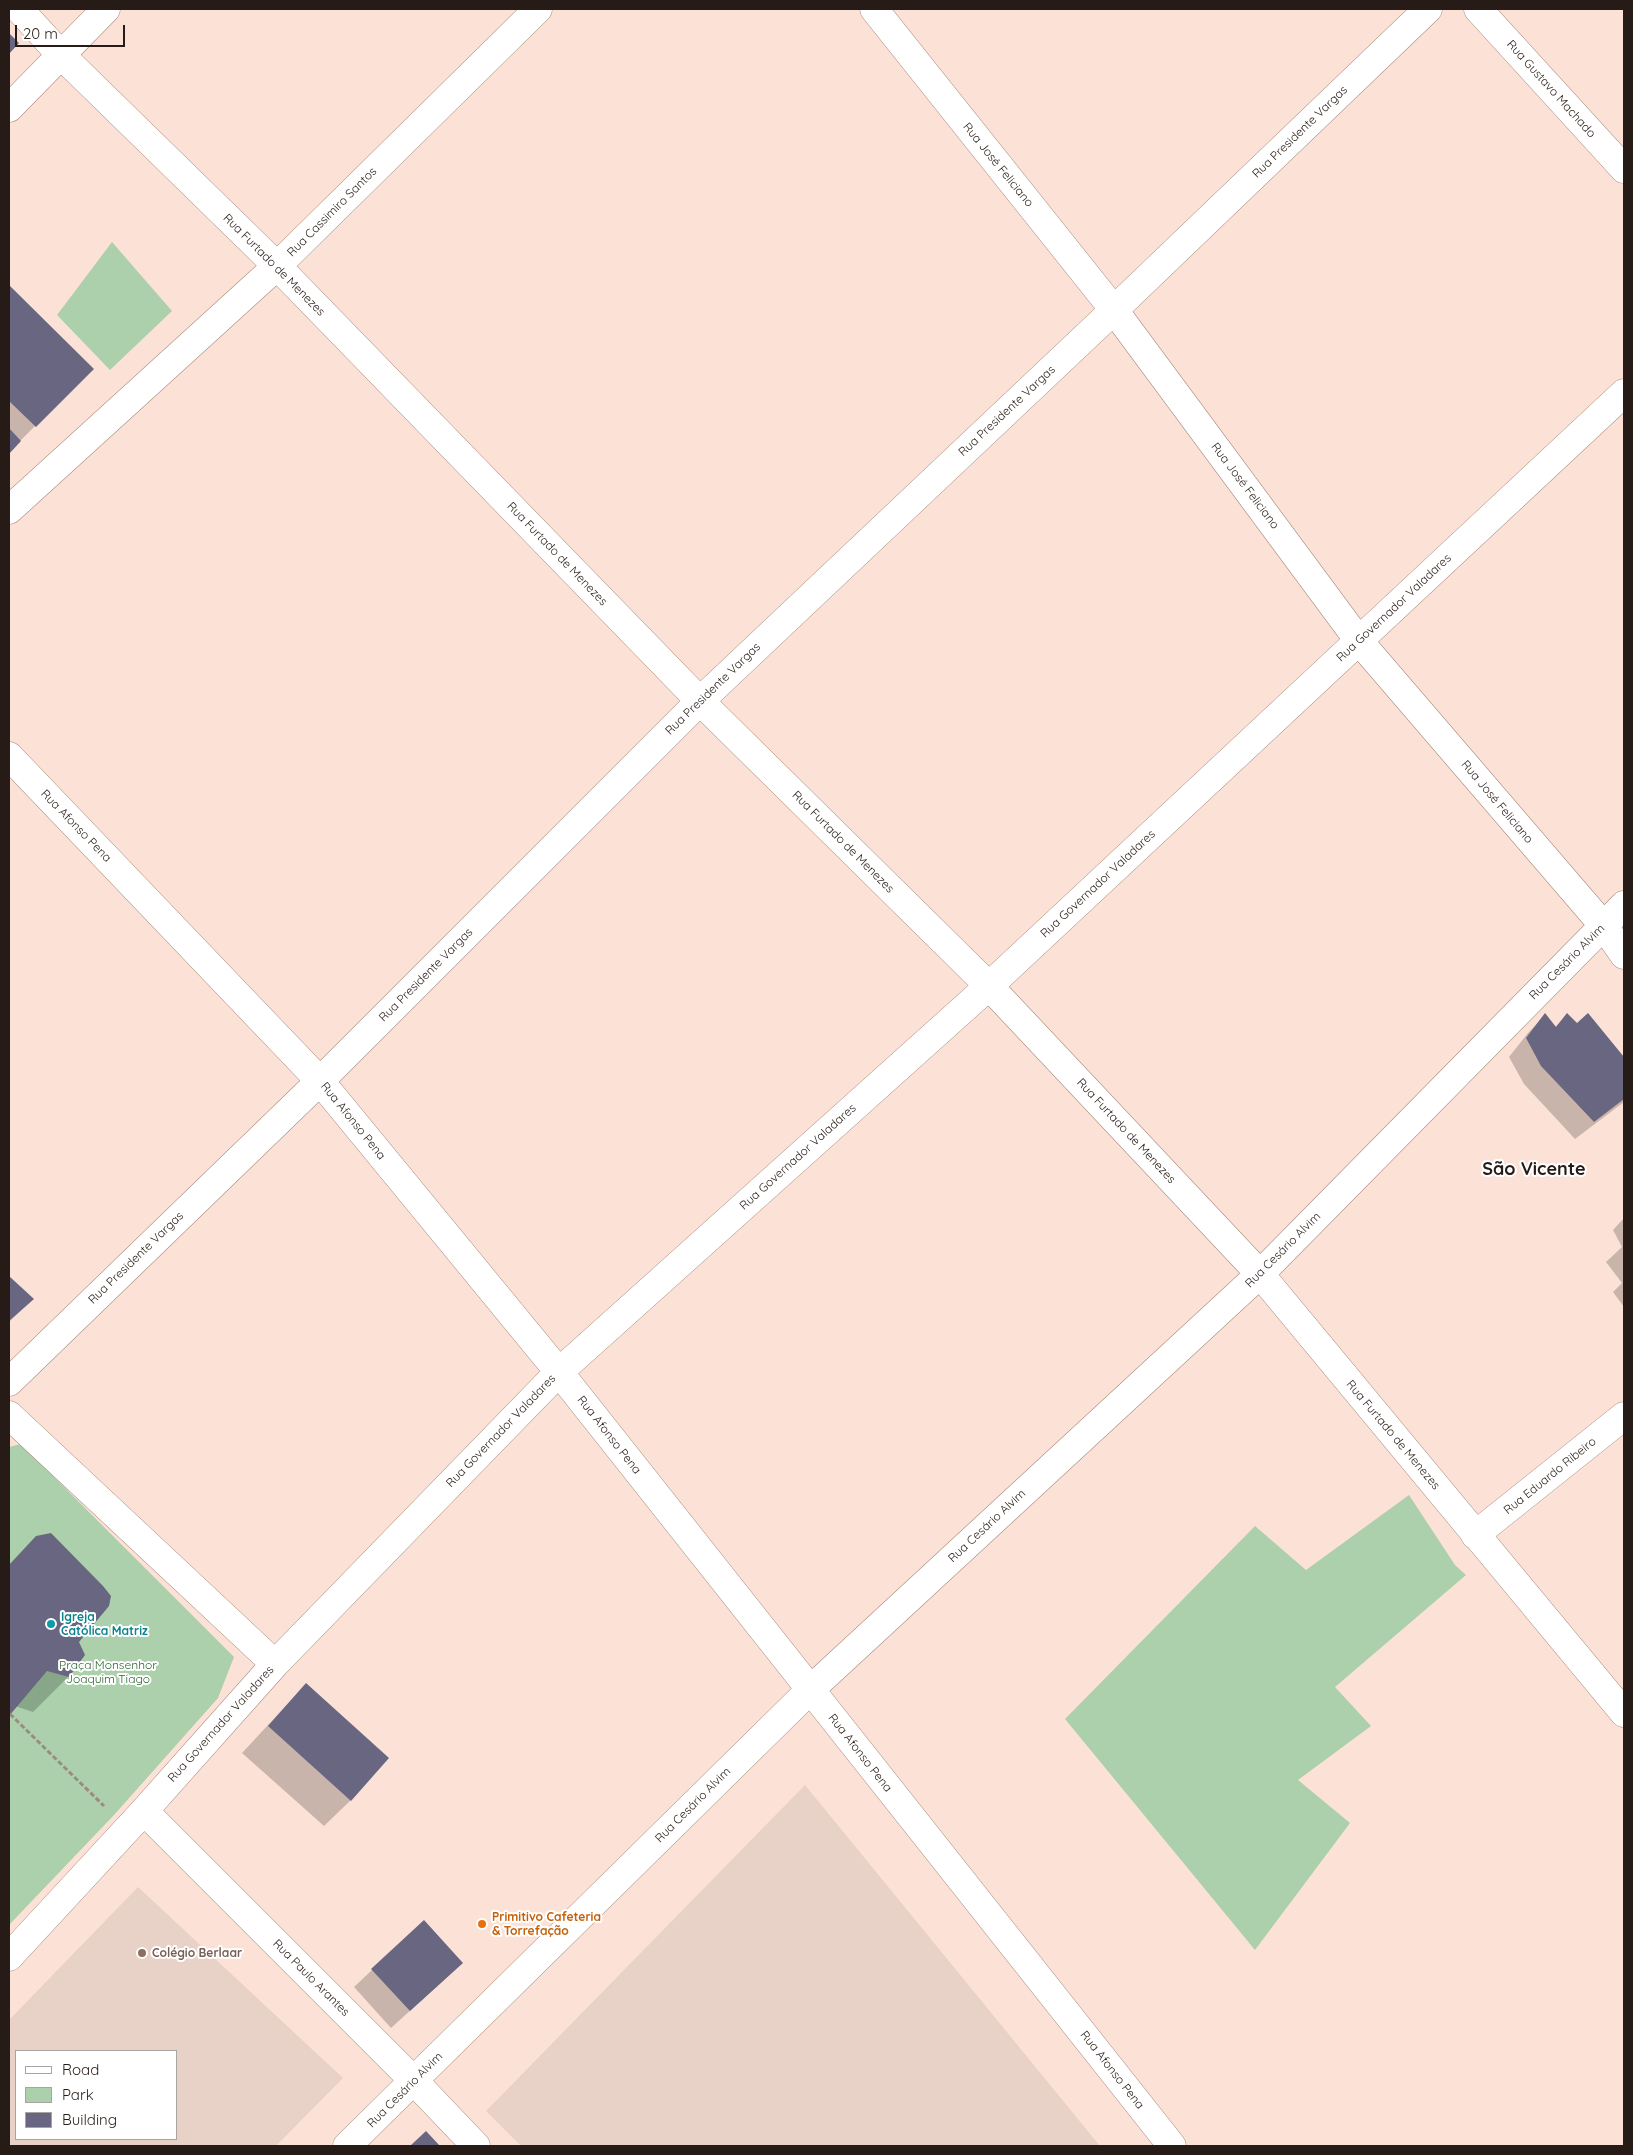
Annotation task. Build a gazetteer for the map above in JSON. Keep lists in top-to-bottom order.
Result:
{
  "streets": {
    "street": [
      "Rua Gustavo Machado",
      "Rua Presidente Vargas",
      "Rua José Feliciano",
      "Rua Cassimiro Santos",
      "Rua Furtado de Menezes",
      "Rua Governador Valadares",
      "Rua Afonso Pena",
      "Rua Cesário Alvim",
      "Rua Eduardo Ribeiro",
      "Rua Paulo Arantes"
    ]
  },
  "crossings": [
    ["Rua Presidente Vargas", "Rua José Feliciano"],
    ["Rua Presidente Vargas", "Rua Furtado de Menezes"],
    ["Rua Presidente Vargas", "Rua Afonso Pena"],
    ["Rua José Feliciano", "Rua Governador Valadares"],
    ["Rua José Feliciano", "Rua Cesário Alvim"],
    ["Rua Cassimiro Santos", "Rua Furtado de Menezes"],
    ["Rua Furtado de Menezes", "Rua Governador Valadares"],
    ["Rua Furtado de Menezes", "Rua Cesário Alvim"],
    ["Rua Furtado de Menezes", "Rua Eduardo Ribeiro"],
    ["Rua Governador Valadares", "Rua Afonso Pena"],
    ["Rua Governador Valadares", "Rua Paulo Arantes"],
    ["Rua Afonso Pena", "Rua Cesário Alvim"],
    ["Rua Cesário Alvim", "Rua Paulo Arantes"]
  ],
  "districts": ["São Vicente"],
  "parks": ["Praça Monsenhor Joaquim Tiago"],
  "places": ["Igreja Católica Matriz", "Primitivo Cafeteria & Torrefação", "Colégio Berlaar"],
  "legend": ["Road", "Park", "Building"],
  "scale_bar": "20 m"
}
